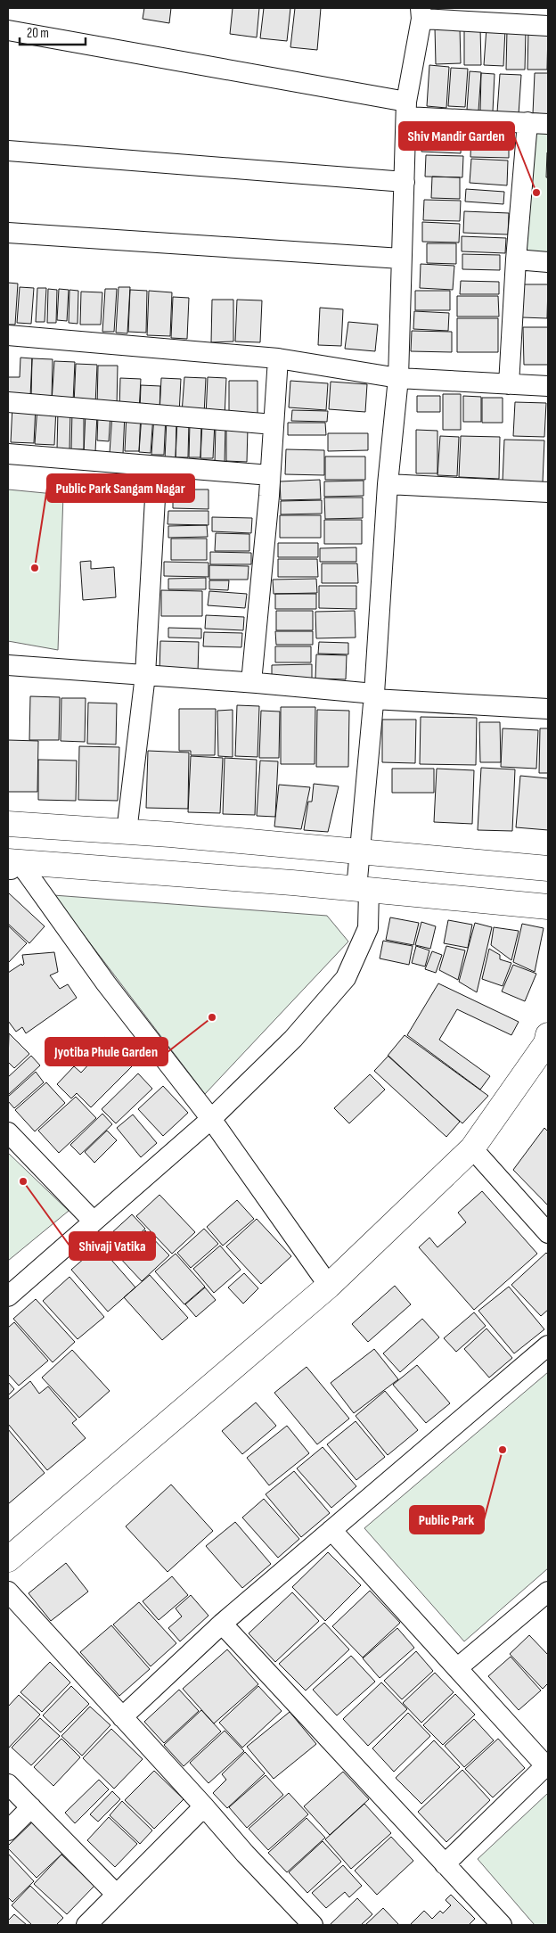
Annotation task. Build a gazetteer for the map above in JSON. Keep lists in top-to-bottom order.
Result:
{
  "places": [
    "Shiv Mandir Garden",
    "Public Park Sangam Nagar",
    "Jyotiba Phule Garden",
    "Shivaji Vatika",
    "Public Park"
  ],
  "scale_bar": "20 m"
}
